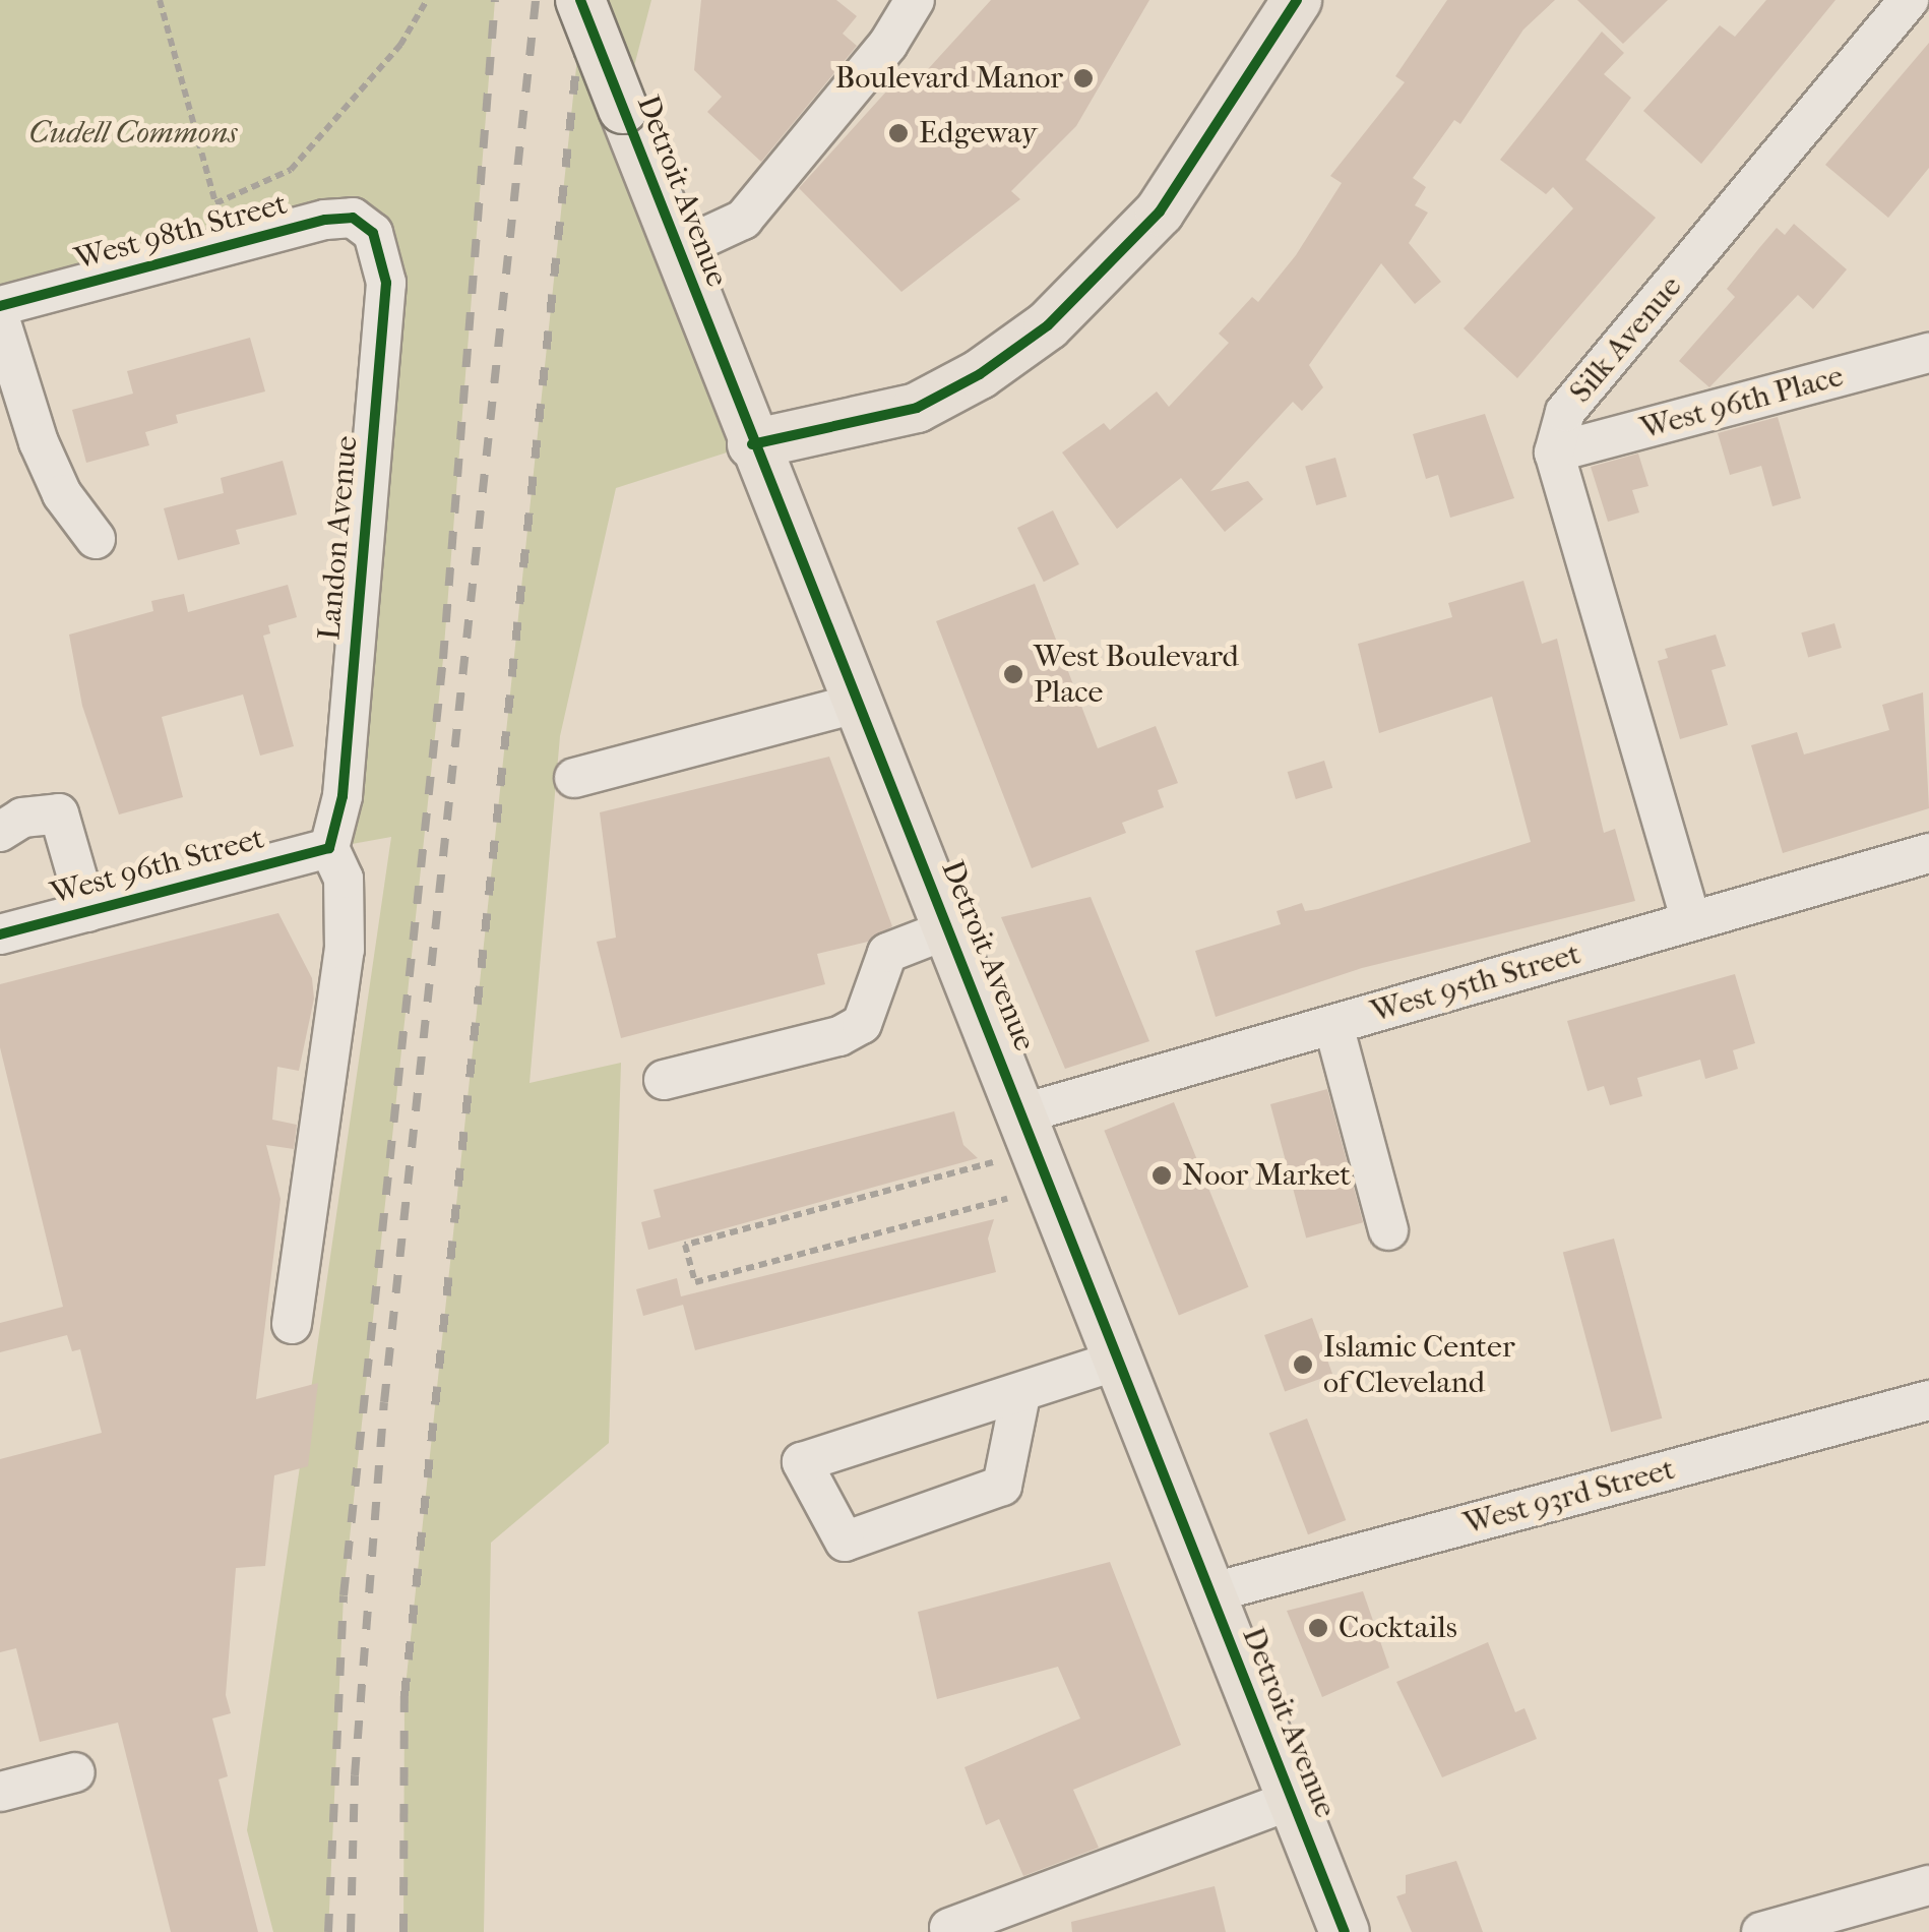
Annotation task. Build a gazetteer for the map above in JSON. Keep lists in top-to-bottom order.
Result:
{
  "streets": {
    "main road": ["Detroit Avenue"],
    "street": [
      "West 98th Street",
      "Silk Avenue",
      "West 96th Place",
      "Landon Avenue",
      "West 96th Street",
      "West 95th Street",
      "West 93rd Street"
    ]
  },
  "crossings": [
    ["Detroit Avenue", "West 95th Street"],
    ["Detroit Avenue", "West 93rd Street"],
    ["West 98th Street", "Landon Avenue"],
    ["Silk Avenue", "West 96th Place"],
    ["Landon Avenue", "West 96th Street"]
  ],
  "parks": ["Cudell Commons"],
  "places": [
    "Boulevard Manor",
    "Edgeway",
    "West Boulevard Place",
    "Noor Market",
    "Islamic Center of Cleveland",
    "Cocktails"
  ]
}
